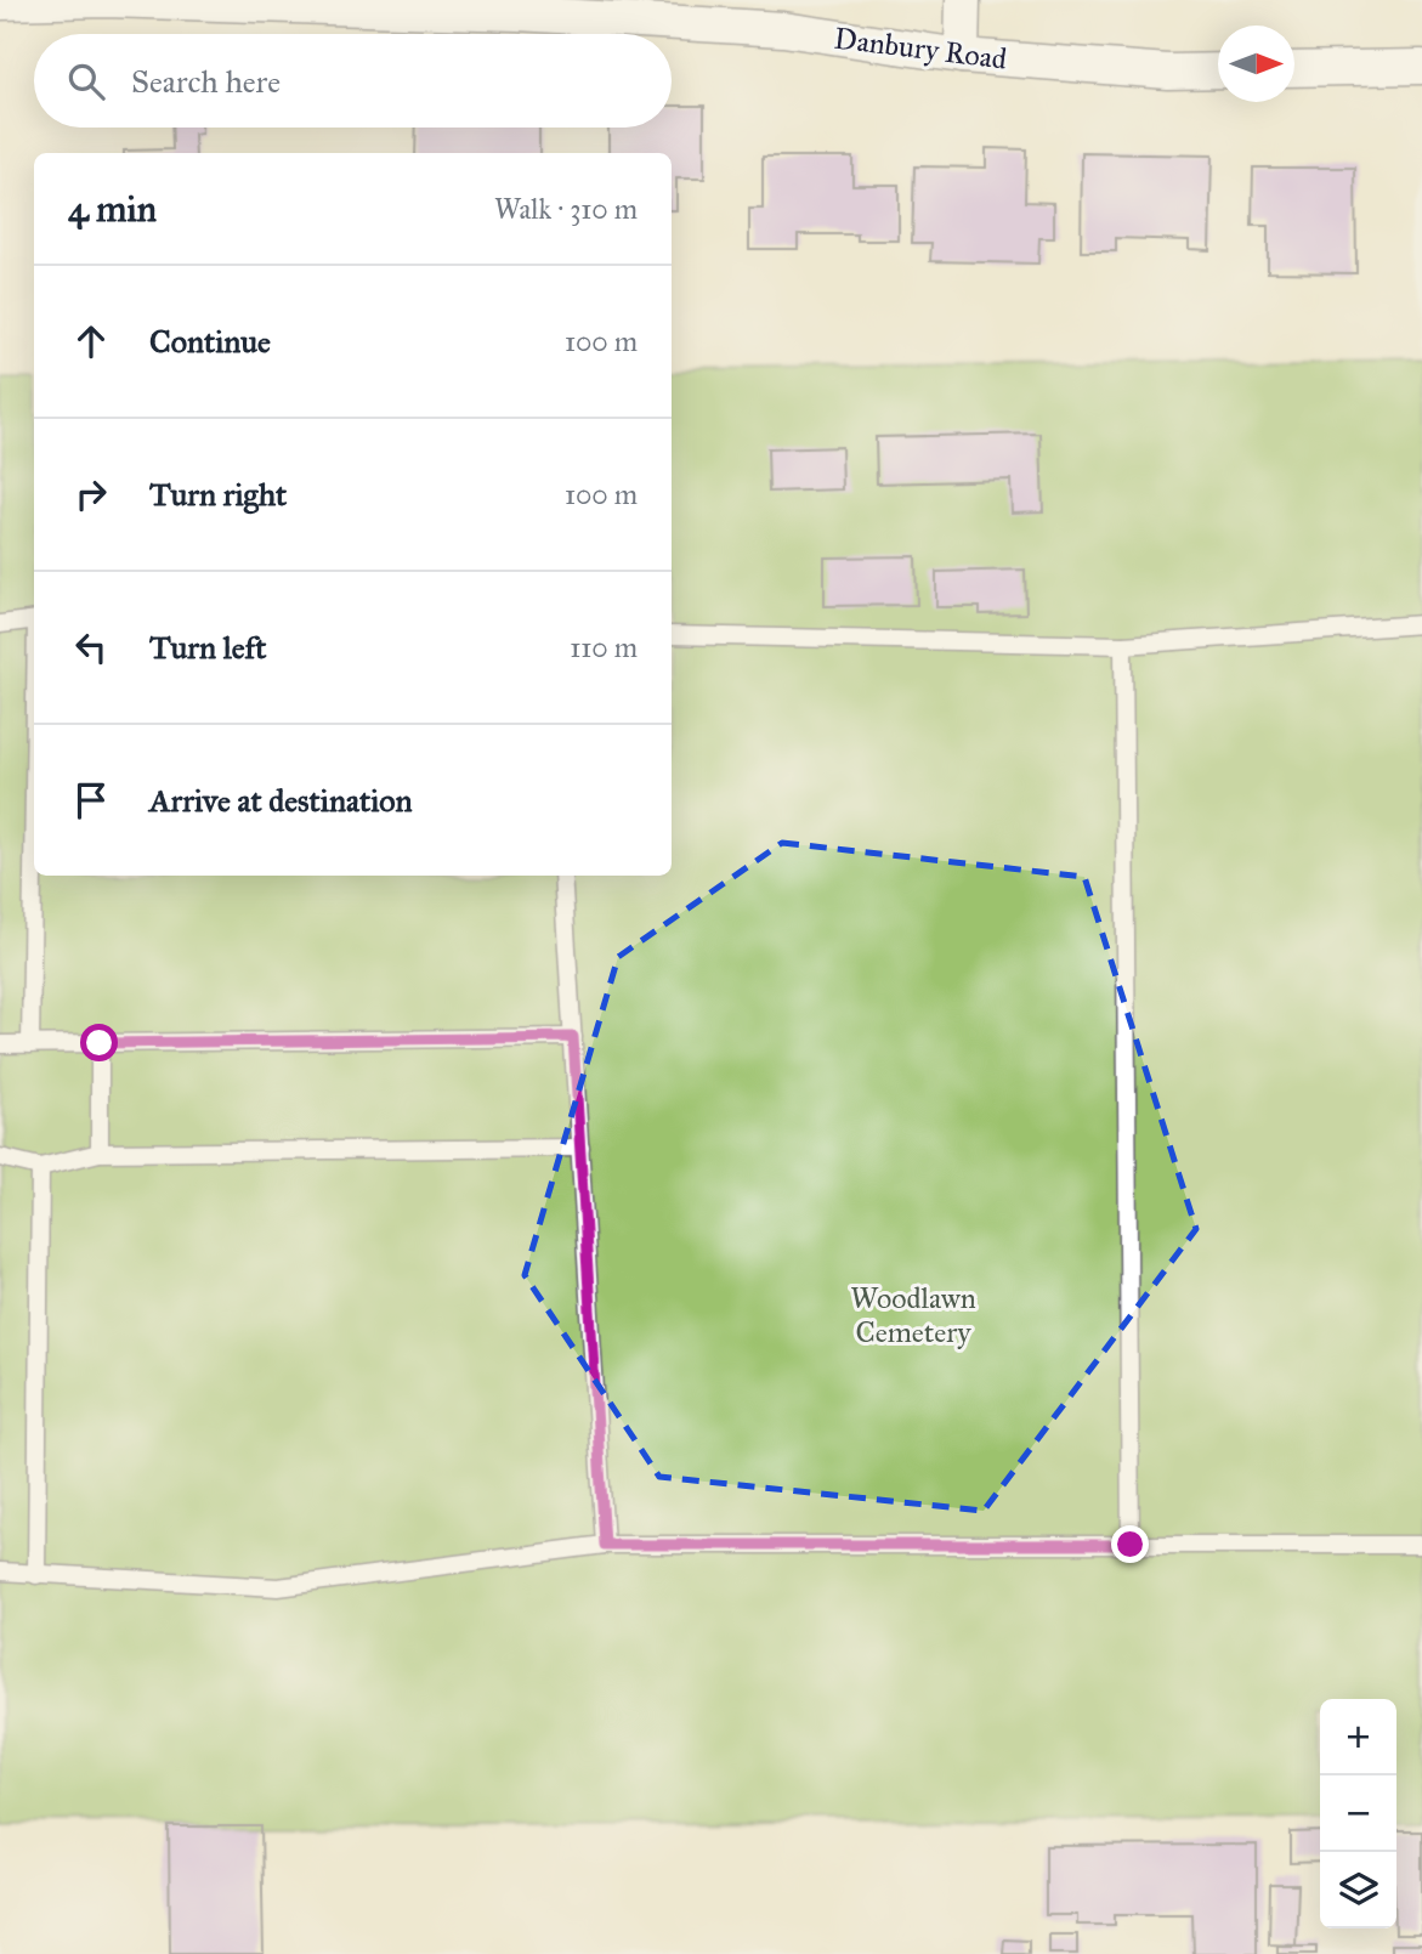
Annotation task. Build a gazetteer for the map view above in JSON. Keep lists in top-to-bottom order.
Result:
{
  "streets": {
    "street": ["Danbury Road"]
  },
  "parks": ["Woodlawn Cemetery"],
  "north": "right",
  "page": {
    "search": "Search here",
    "heading": ["4 min", "Walk · 310 m"],
    "list": [
      ["Continue", "100 m"],
      ["Turn right", "100 m"],
      ["Turn left", "110 m"],
      "Arrive at destination"
    ],
    "map_buttons": ["+", "−"]
  }
}
